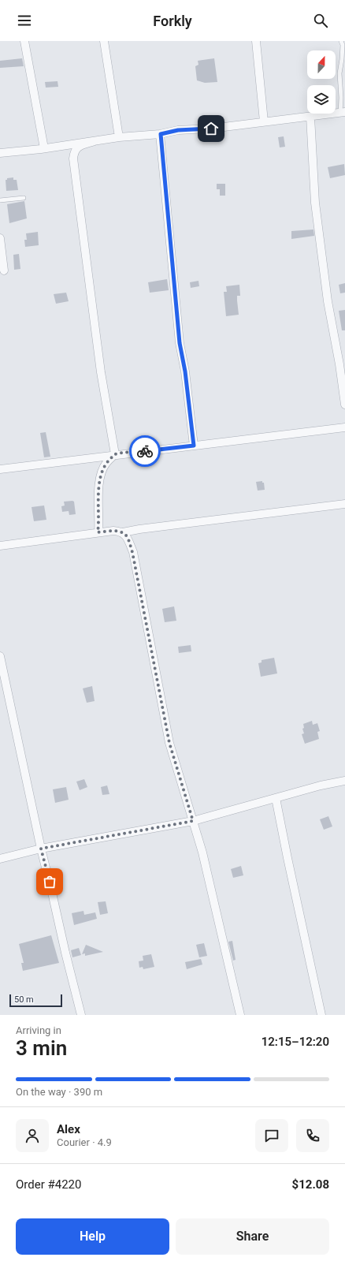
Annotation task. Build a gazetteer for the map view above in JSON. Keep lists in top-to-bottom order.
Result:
{
  "scale_bar": "50 m",
  "north": "top",
  "page": {
    "header": "Forkly",
    "scale": "50 m",
    "heading": ["3 min", "Arriving in", "12:15–12:20"],
    "panel": [
      "Alex",
      "Courier · 4.9",
      "Order #4220",
      "$12.08"
    ],
    "bar": "On the way · 390 m",
    "buttons": ["Help", "Share"]
  }
}
